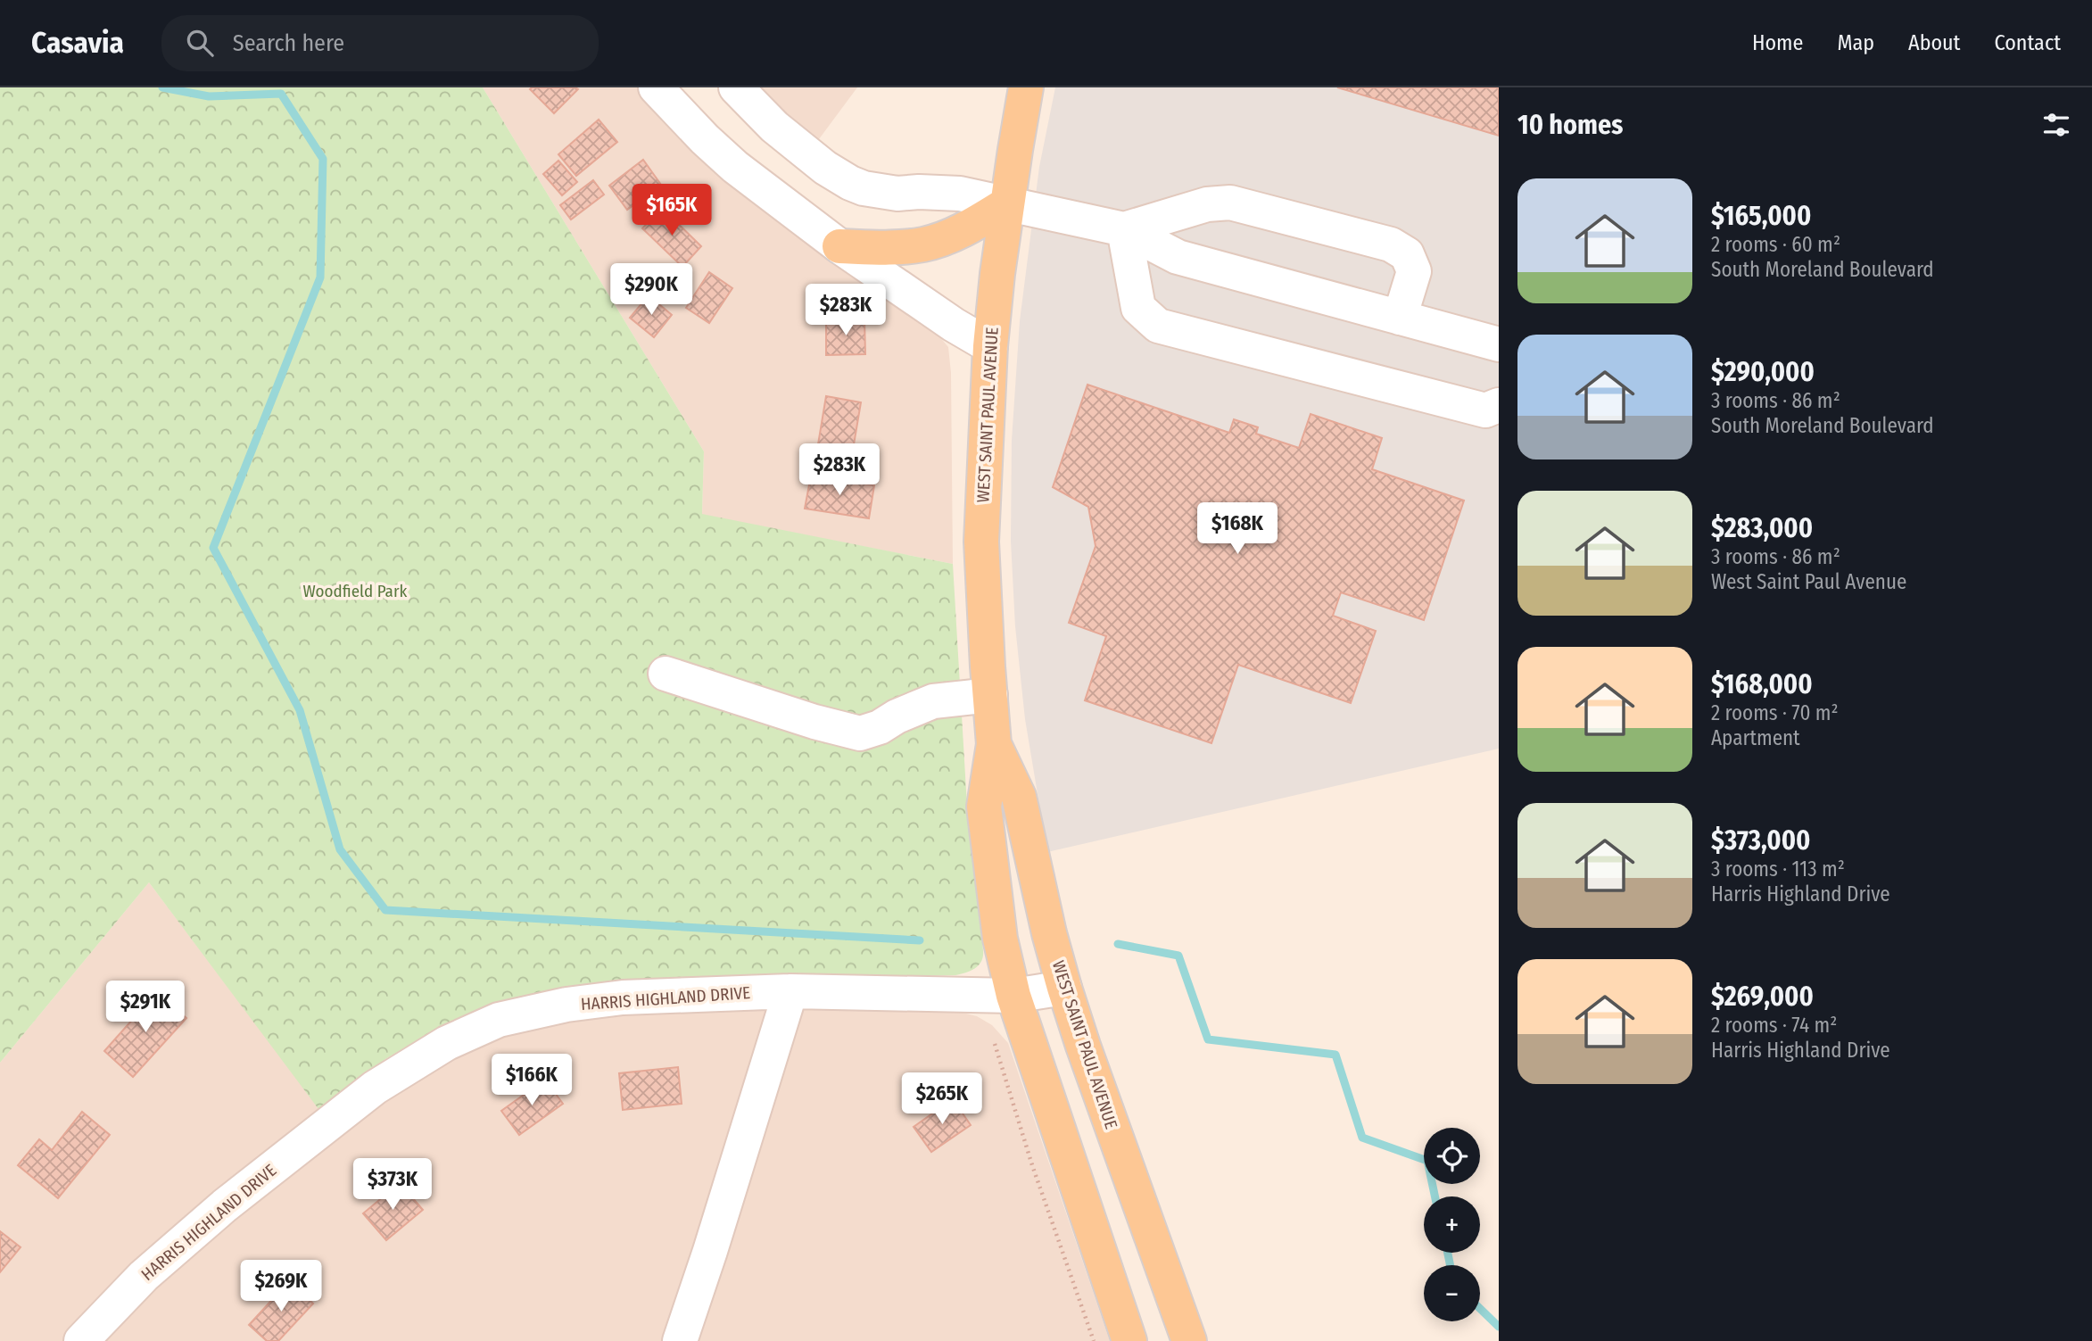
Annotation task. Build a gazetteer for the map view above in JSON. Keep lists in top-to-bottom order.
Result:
{
  "streets": {
    "main road": ["WEST SAINT PAUL AVENUE"],
    "street": ["HARRIS HIGHLAND DRIVE"]
  },
  "crossings": [
    ["WEST SAINT PAUL AVENUE", "HARRIS HIGHLAND DRIVE"]
  ],
  "parks": ["Woodfield Park"],
  "page": {
    "header": "Casavia",
    "search": "Search here",
    "nav": [
      "Home",
      "Map",
      "About",
      "Contact"
    ],
    "heading": "10 homes",
    "list": [
      {
        "name": "$165,000",
        "note": "2 rooms · 60 m² · South Moreland Boulevard"
      },
      {
        "name": "$290,000",
        "note": "3 rooms · 86 m² · South Moreland Boulevard"
      },
      {
        "name": "$283,000",
        "note": "3 rooms · 86 m² · West Saint Paul Avenue"
      },
      {
        "name": "$168,000",
        "note": "2 rooms · 70 m² · Apartment"
      },
      {
        "name": "$373,000",
        "note": "3 rooms · 113 m² · Harris Highland Drive"
      },
      {
        "name": "$269,000",
        "note": "2 rooms · 74 m² · Harris Highland Drive"
      }
    ],
    "price": [
      "$165K",
      "$290K",
      "$283K",
      "$283K",
      "$168K",
      "$291K",
      "$166K",
      "$265K",
      "$373K",
      "$269K"
    ],
    "map_buttons": ["+", "−"]
  }
}
